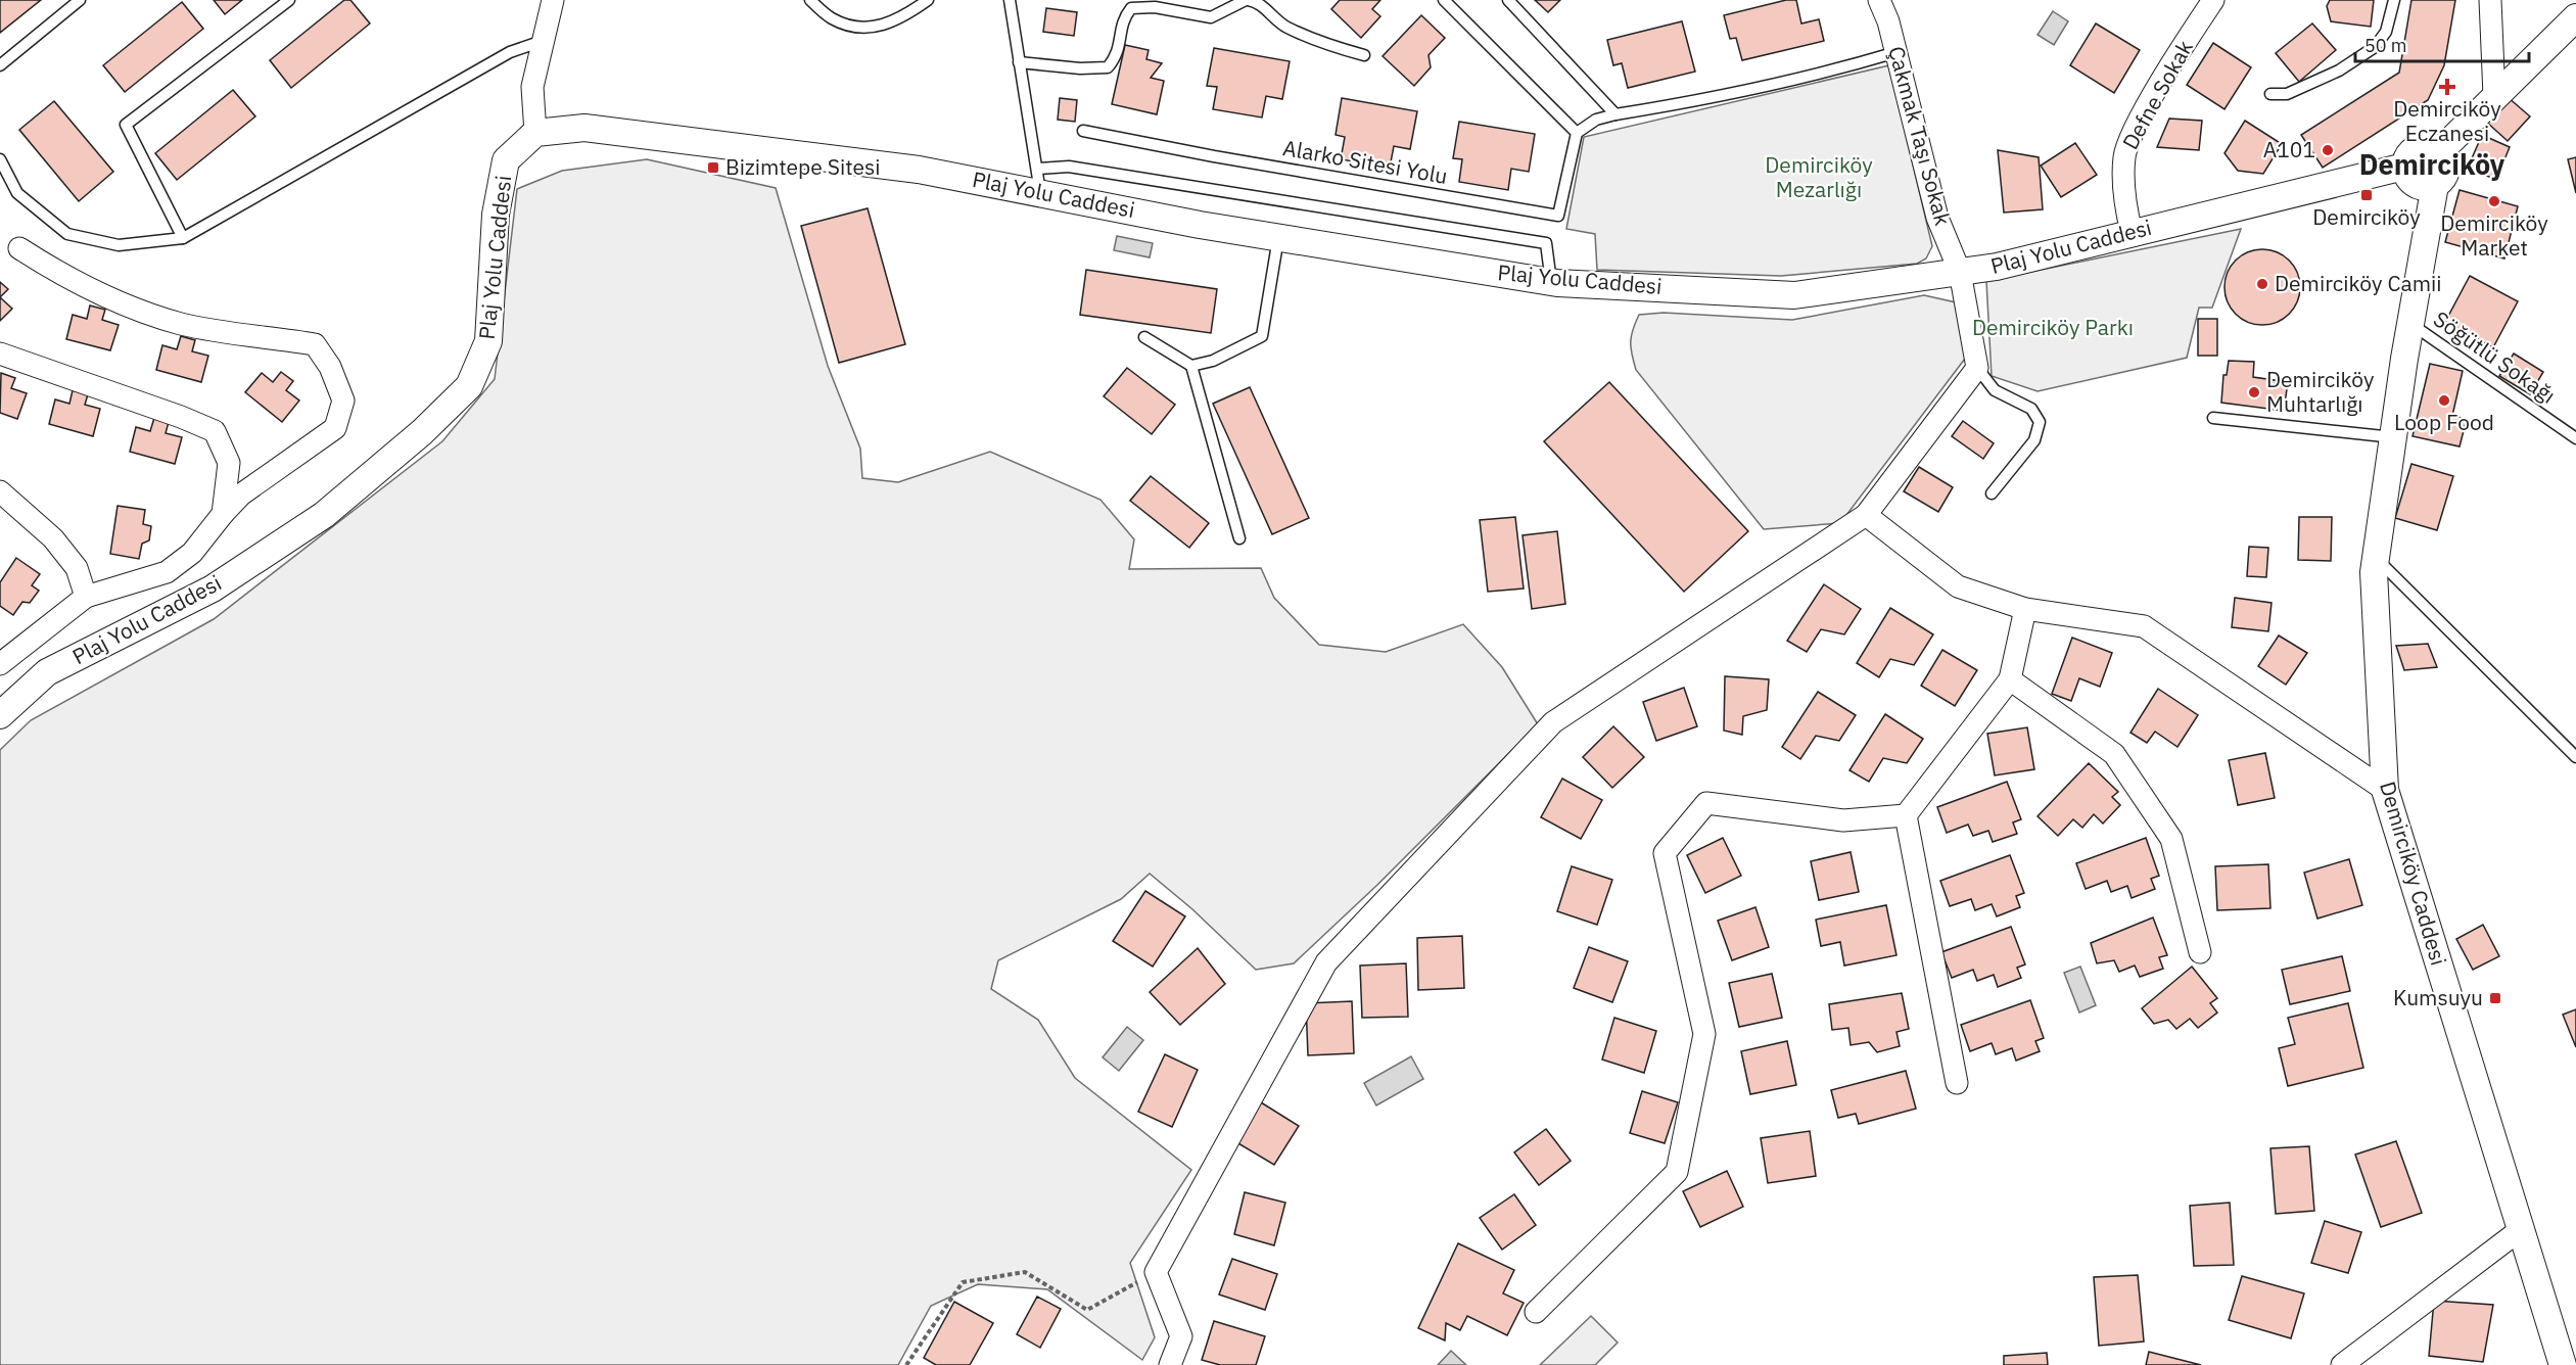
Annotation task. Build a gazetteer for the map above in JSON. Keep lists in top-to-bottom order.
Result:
{
  "streets": {
    "street": [
      "Defne Sokak",
      "Çakmak Taşı Sokak",
      "Plaj Yolu Caddesi",
      "Demirciköy Caddesi"
    ],
    "lane": ["Alarko Sitesi Yolu", "Söğütlü Sokağı"]
  },
  "crossings": [
    ["Defne Sokak", "Plaj Yolu Caddesi"],
    ["Çakmak Taşı Sokak", "Plaj Yolu Caddesi"],
    ["Plaj Yolu Caddesi", "Demirciköy Caddesi"],
    ["Söğütlü Sokağı", "Demirciköy Caddesi"]
  ],
  "districts": ["Demirciköy"],
  "parks": ["Demirciköy Mezarlığı", "Demirciköy Parkı"],
  "places": {
    "health": ["Demirciköy Eczanesi"],
    "other": [
      "A101",
      "Demirciköy Market",
      "Demirciköy Camii",
      "Demirciköy Muhtarlığı",
      "Loop Food"
    ],
    "transit": ["Bizimtepe Sitesi", "Demirciköy", "Kumsuyu"]
  },
  "scale_bar": "50 m"
}
